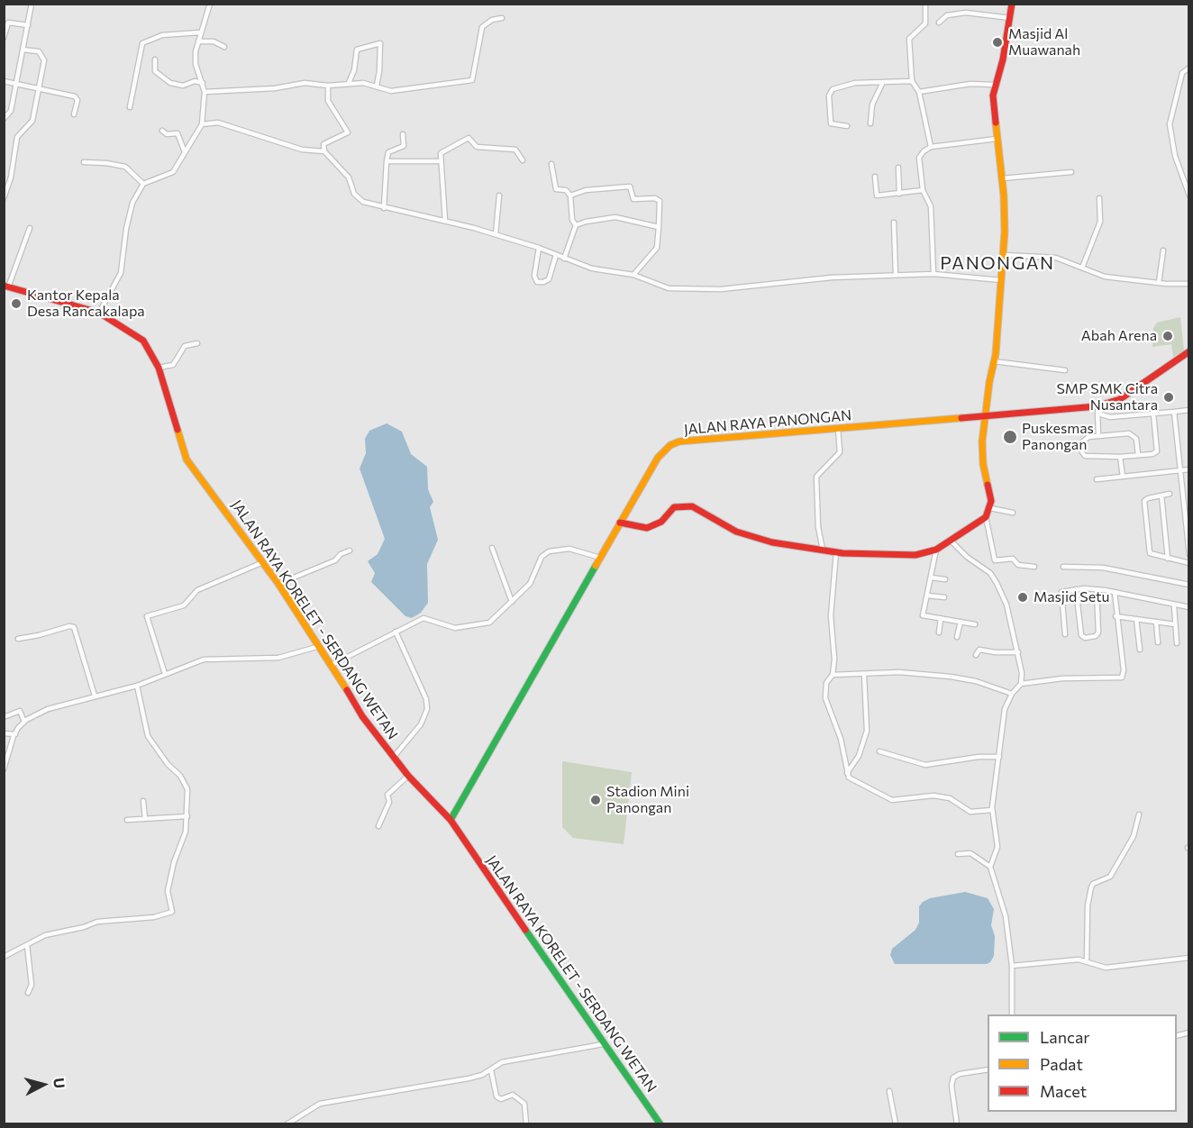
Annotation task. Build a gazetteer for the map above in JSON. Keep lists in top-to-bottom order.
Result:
{
  "streets": {
    "main road": ["JALAN RAYA PANONGAN", "JALAN RAYA KORELET - SERDANG WETAN"]
  },
  "crossings": [
    ["JALAN RAYA PANONGAN", "JALAN RAYA KORELET - SERDANG WETAN"]
  ],
  "districts": ["PANONGAN"],
  "places": [
    "Masjid Al Muawanah",
    "Kantor Kepala Desa Rancakalapa",
    "Abah Arena",
    "SMP SMK Citra Nusantara",
    "Puskesmas Panongan",
    "Masjid Setu",
    "Stadion Mini Panongan"
  ],
  "legend": ["Lancar", "Padat", "Macet"],
  "north": "right"
}
